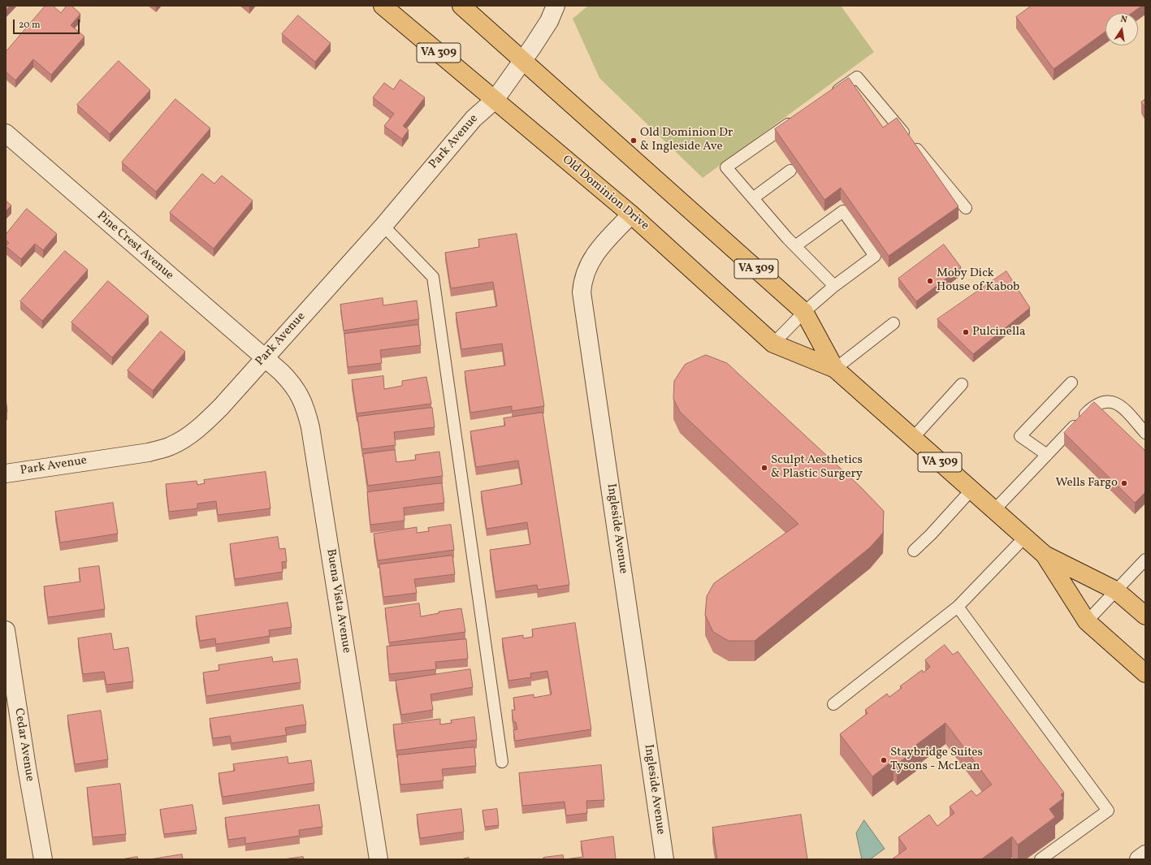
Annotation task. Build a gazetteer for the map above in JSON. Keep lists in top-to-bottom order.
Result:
{
  "streets": {
    "main road": ["VA 309", "Old Dominion Drive"],
    "street": [
      "Park Avenue",
      "Pine Crest Avenue",
      "Ingleside Avenue",
      "Buena Vista Avenue",
      "Cedar Avenue"
    ]
  },
  "crossings": [
    ["Park Avenue", "Old Dominion Drive"],
    ["Park Avenue", "Pine Crest Avenue"],
    ["Park Avenue", "Buena Vista Avenue"],
    ["Old Dominion Drive", "Ingleside Avenue"],
    ["Pine Crest Avenue", "Buena Vista Avenue"]
  ],
  "places": [
    "Old Dominion Dr & Ingleside Ave",
    "Moby Dick House of Kabob",
    "Pulcinella",
    "Sculpt Aesthetics & Plastic Surgery",
    "Wells Fargo",
    "Staybridge Suites Tysons - McLean"
  ],
  "scale_bar": "20 m",
  "north": "top"
}
